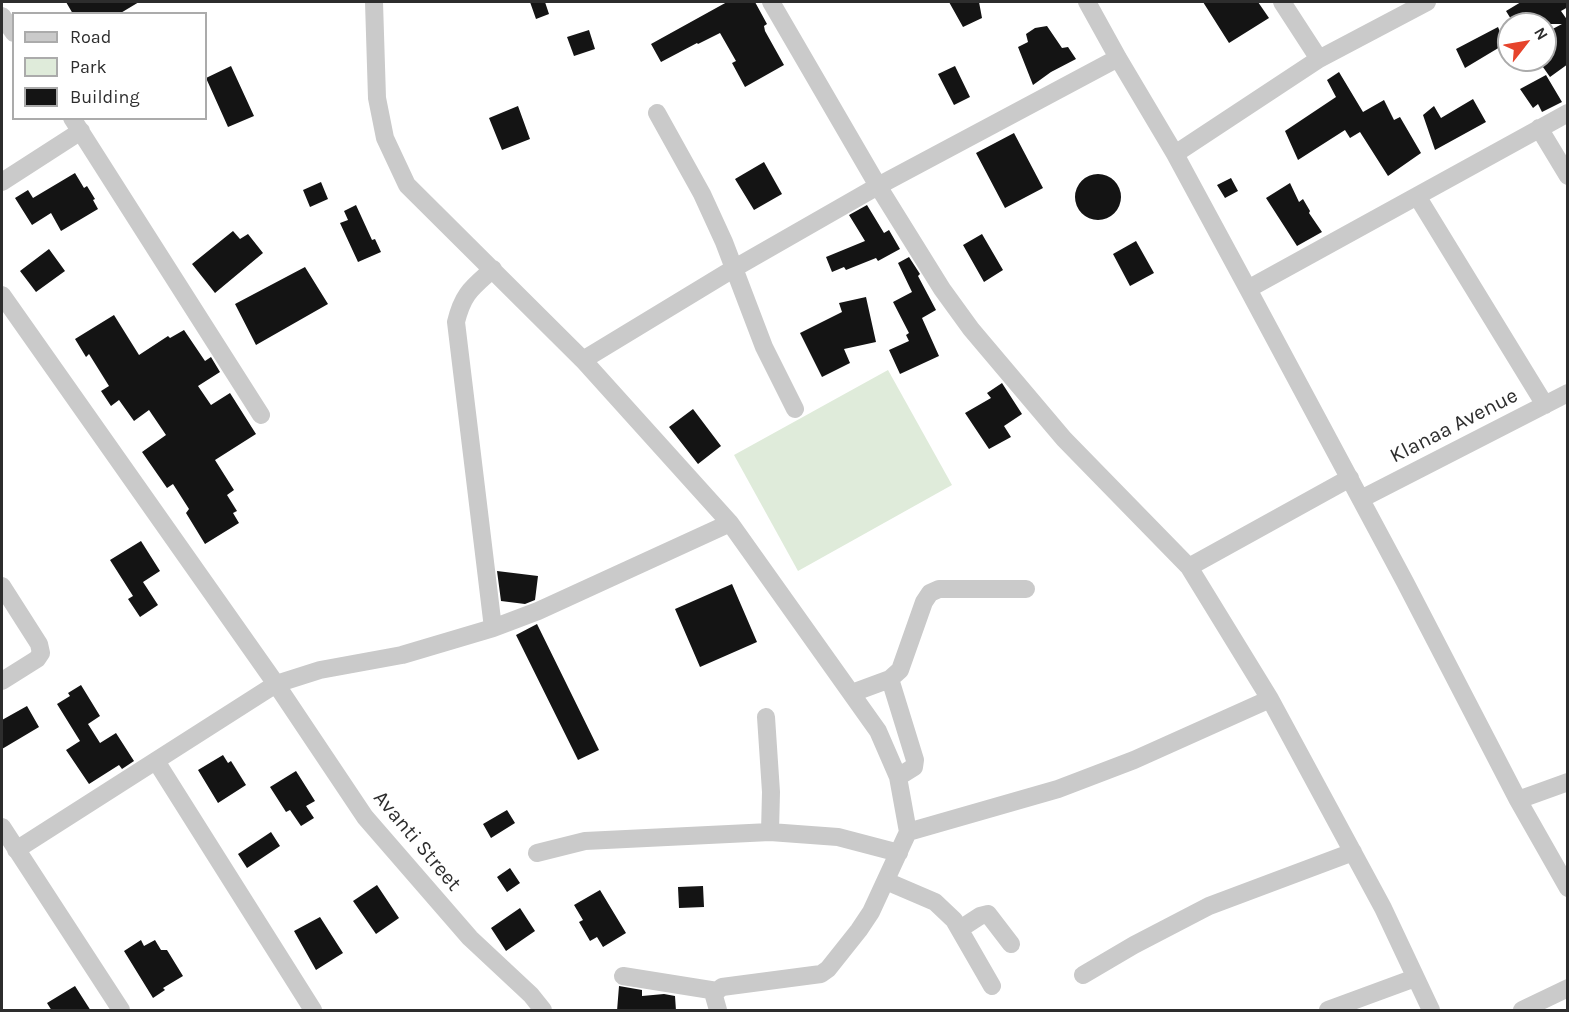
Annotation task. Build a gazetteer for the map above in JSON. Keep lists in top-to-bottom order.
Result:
{
  "streets": {
    "street": ["Klanaa Avenue", "Avanti Street"]
  },
  "legend": ["Road", "Park", "Building"],
  "north": "top right"
}
